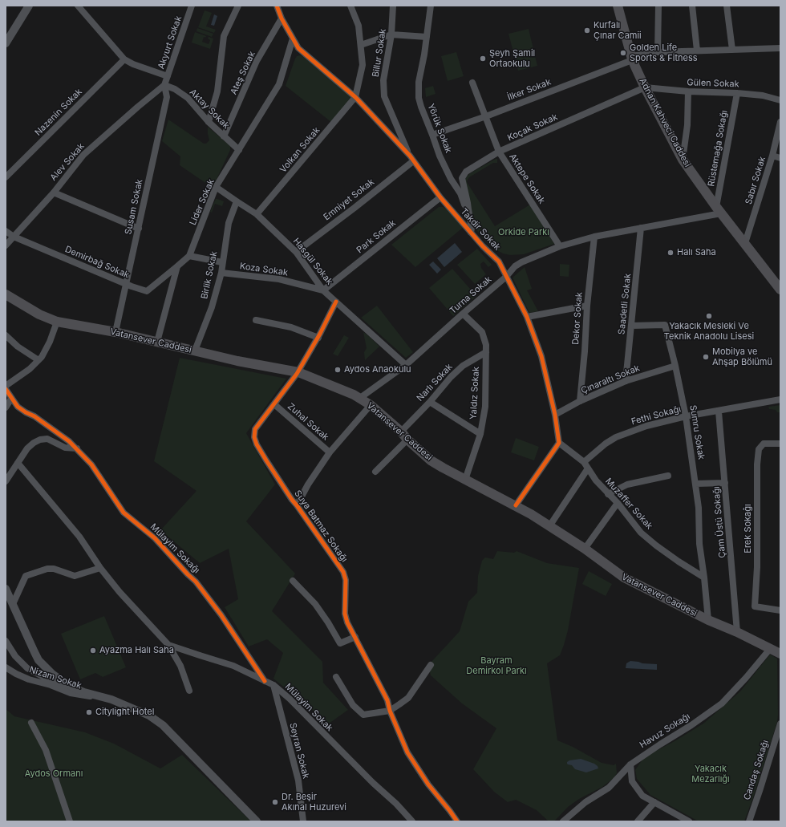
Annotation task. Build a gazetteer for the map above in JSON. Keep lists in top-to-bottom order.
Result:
{
  "streets": {
    "main road": ["Adnan Kahveci Caddesi", "Vatansever Caddesi"],
    "street": [
      "Akyurt Sokak",
      "Billur Sokak",
      "Ateş Sokak",
      "Gülen Sokak",
      "İlker Sokak",
      "Aktay Sokak",
      "Nazenin Sokak",
      "Koçak Sokak",
      "Yörük Sokak",
      "Rüstemağa Sokağı",
      "Volkan Sokak",
      "Alev Sokak",
      "Aktepe Sokak",
      "Sabır Sokak",
      "Emniyet Sokak",
      "Lider Sokak",
      "Susam Sokak",
      "Takdir Sokak",
      "Park Sokak",
      "Hasgül Sokak",
      "Demirbağ Sokak",
      "Koza Sokak",
      "Birlik Sokak",
      "Turna Sokak",
      "Saadetli Sokak",
      "Dekor Sokak",
      "Çınaraltı Sokak",
      "Narlı Sokak",
      "Yaldız Sokak",
      "Fethi Sokağı",
      "Zuhal Sokak",
      "Sumru Sokak",
      "Muzaffer Sokak",
      "Çam Üstü Sokağı",
      "Suya Batmaz Sokağı",
      "Erek Sokağı",
      "Mülayim Sokağı",
      "Nizam Sokak",
      "Mülayim Sokak",
      "Havuz Sokağı",
      "Seyran Sokak",
      "Candaş Sokağı"
    ]
  },
  "crossings": [
    ["Akyurt Sokak", "Aktay Sokak"],
    ["Akyurt Sokak", "Alev Sokak"],
    ["Akyurt Sokak", "Susam Sokak"],
    ["Billur Sokak", "Emniyet Sokak"],
    ["Billur Sokak", "Takdir Sokak"],
    ["Ateş Sokak", "Aktay Sokak"],
    ["Ateş Sokak", "Takdir Sokak"],
    ["Gülen Sokak", "Adnan Kahveci Caddesi"],
    ["Gülen Sokak", "Koçak Sokak"],
    ["Gülen Sokak", "Rüstemağa Sokağı"],
    ["İlker Sokak", "Adnan Kahveci Caddesi"],
    ["İlker Sokak", "Yörük Sokak"],
    ["İlker Sokak", "Aktepe Sokak"],
    ["Aktay Sokak", "Alev Sokak"],
    ["Aktay Sokak", "Lider Sokak"],
    ["Aktay Sokak", "Susam Sokak"],
    ["Adnan Kahveci Caddesi", "Koçak Sokak"],
    ["Adnan Kahveci Caddesi", "Rüstemağa Sokağı"],
    ["Adnan Kahveci Caddesi", "Sabır Sokak"],
    ["Adnan Kahveci Caddesi", "Turna Sokak"],
    ["Koçak Sokak", "Yörük Sokak"],
    ["Koçak Sokak", "Aktepe Sokak"],
    ["Yörük Sokak", "Takdir Sokak"],
    ["Rüstemağa Sokağı", "Turna Sokak"],
    ["Volkan Sokak", "Takdir Sokak"],
    ["Volkan Sokak", "Hasgül Sokak"],
    ["Alev Sokak", "Susam Sokak"],
    ["Alev Sokak", "Demirbağ Sokak"],
    ["Aktepe Sokak", "Turna Sokak"],
    ["Emniyet Sokak", "Takdir Sokak"],
    ["Emniyet Sokak", "Hasgül Sokak"],
    ["Lider Sokak", "Takdir Sokak"],
    ["Lider Sokak", "Hasgül Sokak"],
    ["Lider Sokak", "Demirbağ Sokak"],
    ["Susam Sokak", "Demirbağ Sokak"],
    ["Susam Sokak", "Vatansever Caddesi"],
    ["Takdir Sokak", "Park Sokak"],
    ["Takdir Sokak", "Turna Sokak"],
    ["Takdir Sokak", "Çınaraltı Sokak"],
    ["Takdir Sokak", "Muzaffer Sokak"],
    ["Park Sokak", "Hasgül Sokak"],
    ["Park Sokak", "Koza Sokak"],
    ["Hasgül Sokak", "Koza Sokak"],
    ["Hasgül Sokak", "Birlik Sokak"],
    ["Hasgül Sokak", "Turna Sokak"],
    ["Hasgül Sokak", "Suya Batmaz Sokağı"],
    ["Koza Sokak", "Birlik Sokak"],
    ["Birlik Sokak", "Vatansever Caddesi"],
    ["Turna Sokak", "Saadetli Sokak"],
    ["Turna Sokak", "Dekor Sokak"],
    ["Turna Sokak", "Vatansever Caddesi"],
    ["Turna Sokak", "Yaldız Sokak"],
    ["Saadetli Sokak", "Çınaraltı Sokak"],
    ["Saadetli Sokak", "Sumru Sokak"],
    ["Dekor Sokak", "Çınaraltı Sokak"],
    ["Vatansever Caddesi", "Narlı Sokak"],
    ["Vatansever Caddesi", "Yaldız Sokak"],
    ["Vatansever Caddesi", "Çam Üstü Sokağı"],
    ["Vatansever Caddesi", "Suya Batmaz Sokağı"],
    ["Vatansever Caddesi", "Havuz Sokağı"],
    ["Çınaraltı Sokak", "Sumru Sokak"],
    ["Narlı Sokak", "Yaldız Sokak"],
    ["Fethi Sokağı", "Sumru Sokak"],
    ["Fethi Sokağı", "Muzaffer Sokak"],
    ["Fethi Sokağı", "Çam Üstü Sokağı"],
    ["Zuhal Sokak", "Suya Batmaz Sokağı"],
    ["Sumru Sokak", "Muzaffer Sokak"],
    ["Mülayim Sokağı", "Mülayim Sokak"],
    ["Mülayim Sokak", "Seyran Sokak"]
  ],
  "parks": [
    "Orkide Parkı",
    "Bayram Demirkol Parkı",
    "Yakacık Mezarlığı",
    "Aydos Ormanı"
  ],
  "places": [
    "Kurfalı Çınar Camii",
    "Golden Life Sports & Fitness",
    "Şeyh Şamil Ortaokulu",
    "Halı Saha",
    "Yakacık Mesleki Ve Teknik Anadolu Lisesi",
    "Mobilya ve Ahşap Bölümü",
    "Aydos Anaokulu",
    "Ayazma Halı Saha",
    "Citylight Hotel",
    "Dr. Beşir Akınal Huzurevi"
  ]
}
